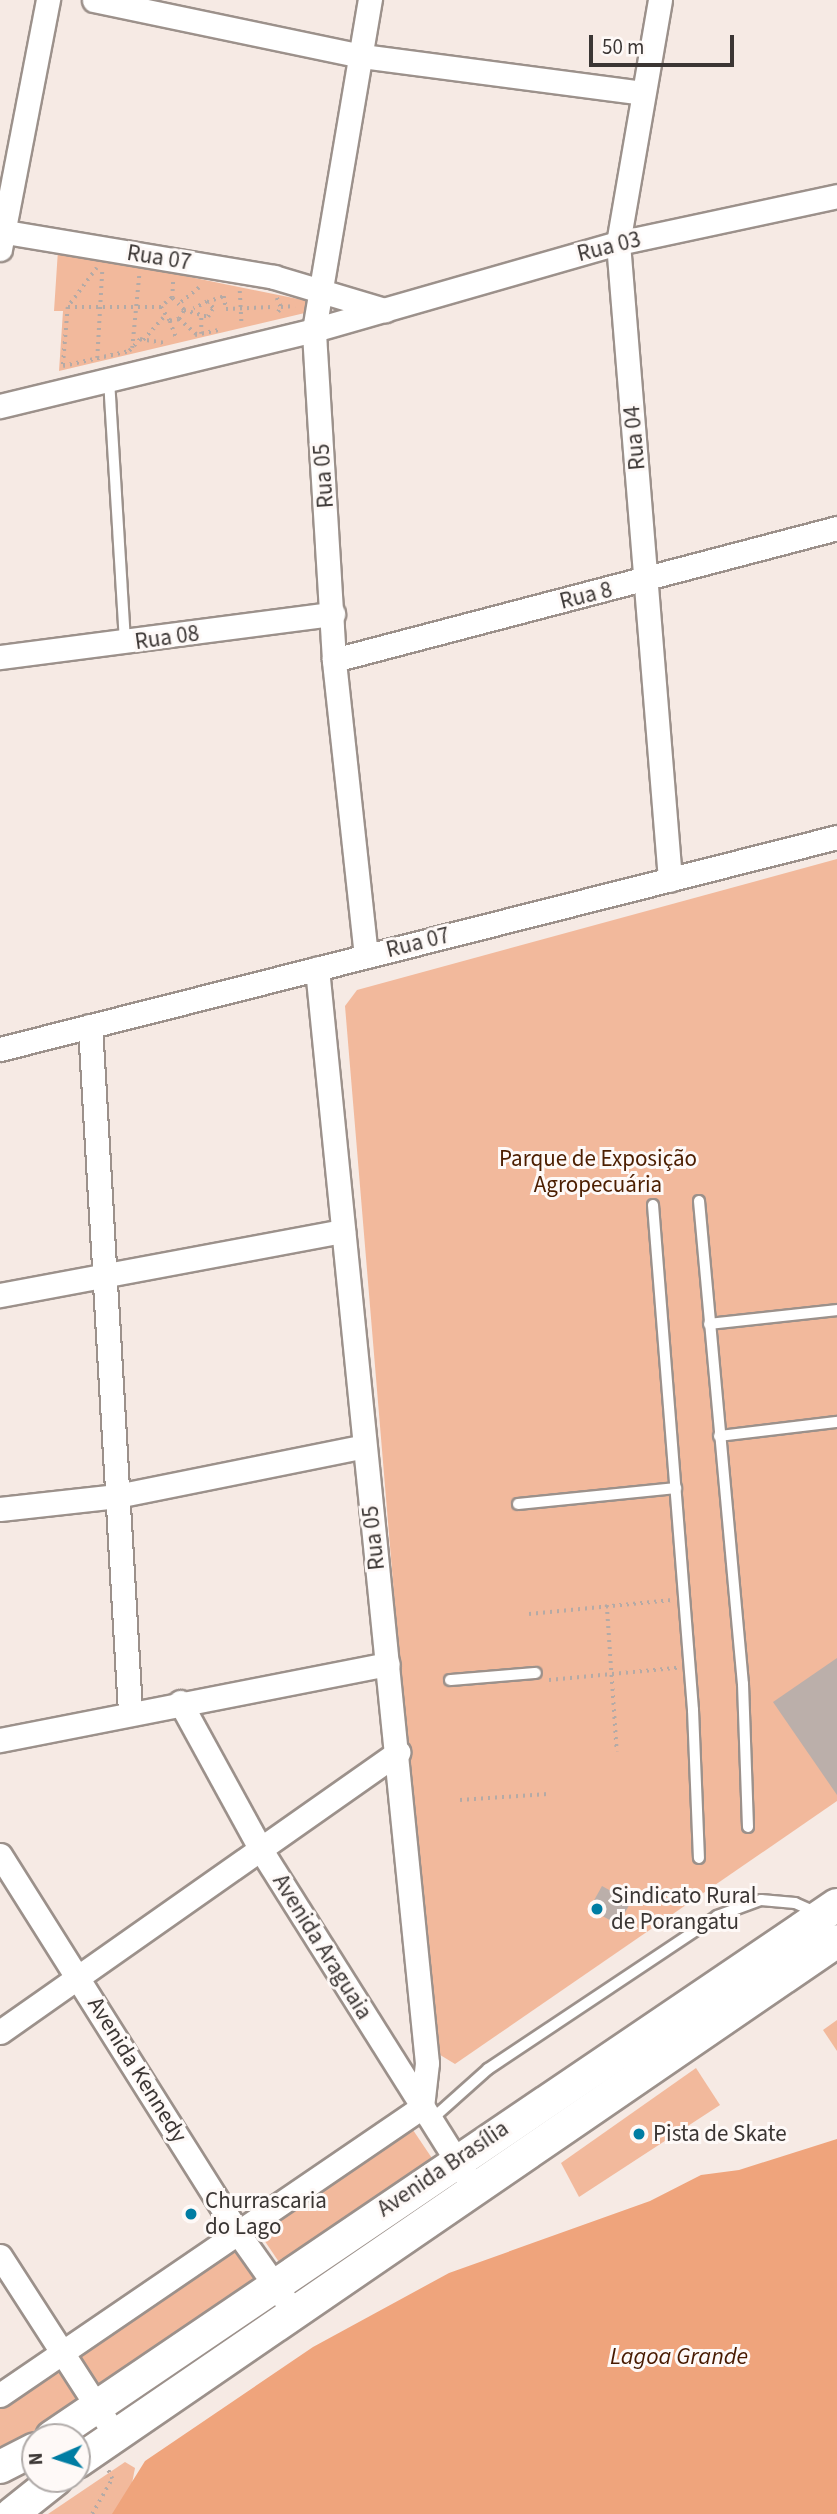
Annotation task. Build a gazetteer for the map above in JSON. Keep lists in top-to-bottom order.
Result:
{
  "streets": {
    "main road": ["Avenida Brasília"],
    "street": [
      "Rua 03",
      "Rua 07",
      "Rua 04",
      "Rua 05",
      "Rua 8",
      "Rua 08",
      "Avenida Araguaia",
      "Avenida Kennedy"
    ]
  },
  "crossings": [
    ["Rua 03", "Rua 04"],
    ["Rua 03", "Rua 05"],
    ["Rua 07", "Rua 04"],
    ["Rua 07", "Rua 05"],
    ["Rua 04", "Rua 8"],
    ["Rua 05", "Rua 8"],
    ["Rua 05", "Rua 08"],
    ["Rua 05", "Avenida Araguaia"],
    ["Avenida Araguaia", "Avenida Brasília"],
    ["Avenida Kennedy", "Avenida Brasília"]
  ],
  "water": ["Lagoa Grande"],
  "parks": ["Parque de Exposição Agropecuária"],
  "places": ["Sindicato Rural de Porangatu", "Pista de Skate", "Churrascaria do Lago"],
  "scale_bar": "50 m",
  "north": "left"
}
